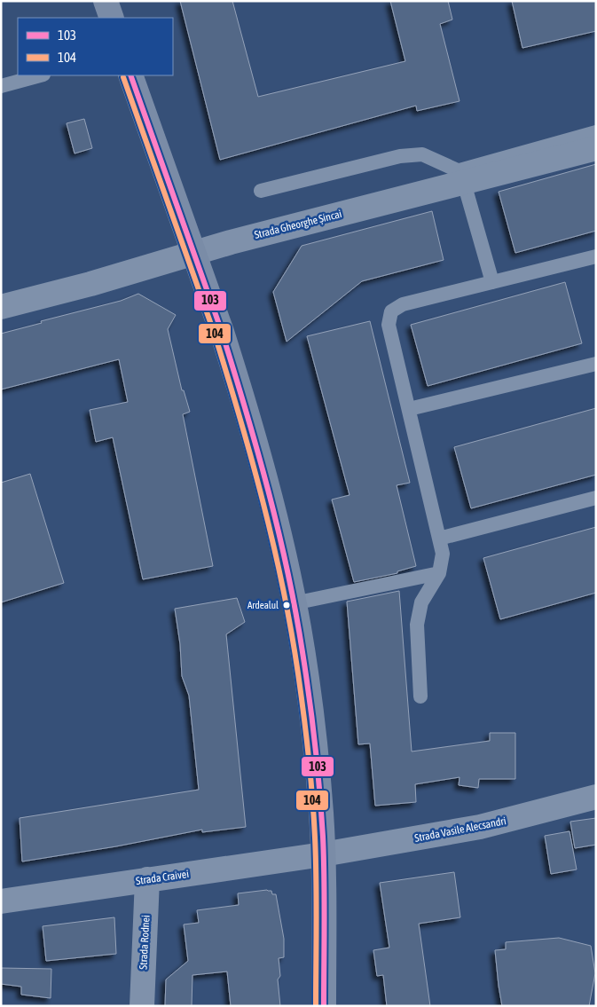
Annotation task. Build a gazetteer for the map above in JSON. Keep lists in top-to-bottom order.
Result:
{
  "streets": {
    "street": [
      "Strada Gheorghe Șincai",
      "Strada Vasile Alecsandri",
      "Strada Craivei",
      "Strada Rodnei"
    ]
  },
  "crossings": [
    ["Strada Vasile Alecsandri", "Strada Craivei"],
    ["Strada Craivei", "Strada Rodnei"]
  ],
  "places": ["Ardealul"],
  "lines": ["transit line 103", "transit line 104"],
  "legend": ["103", "104"]
}
